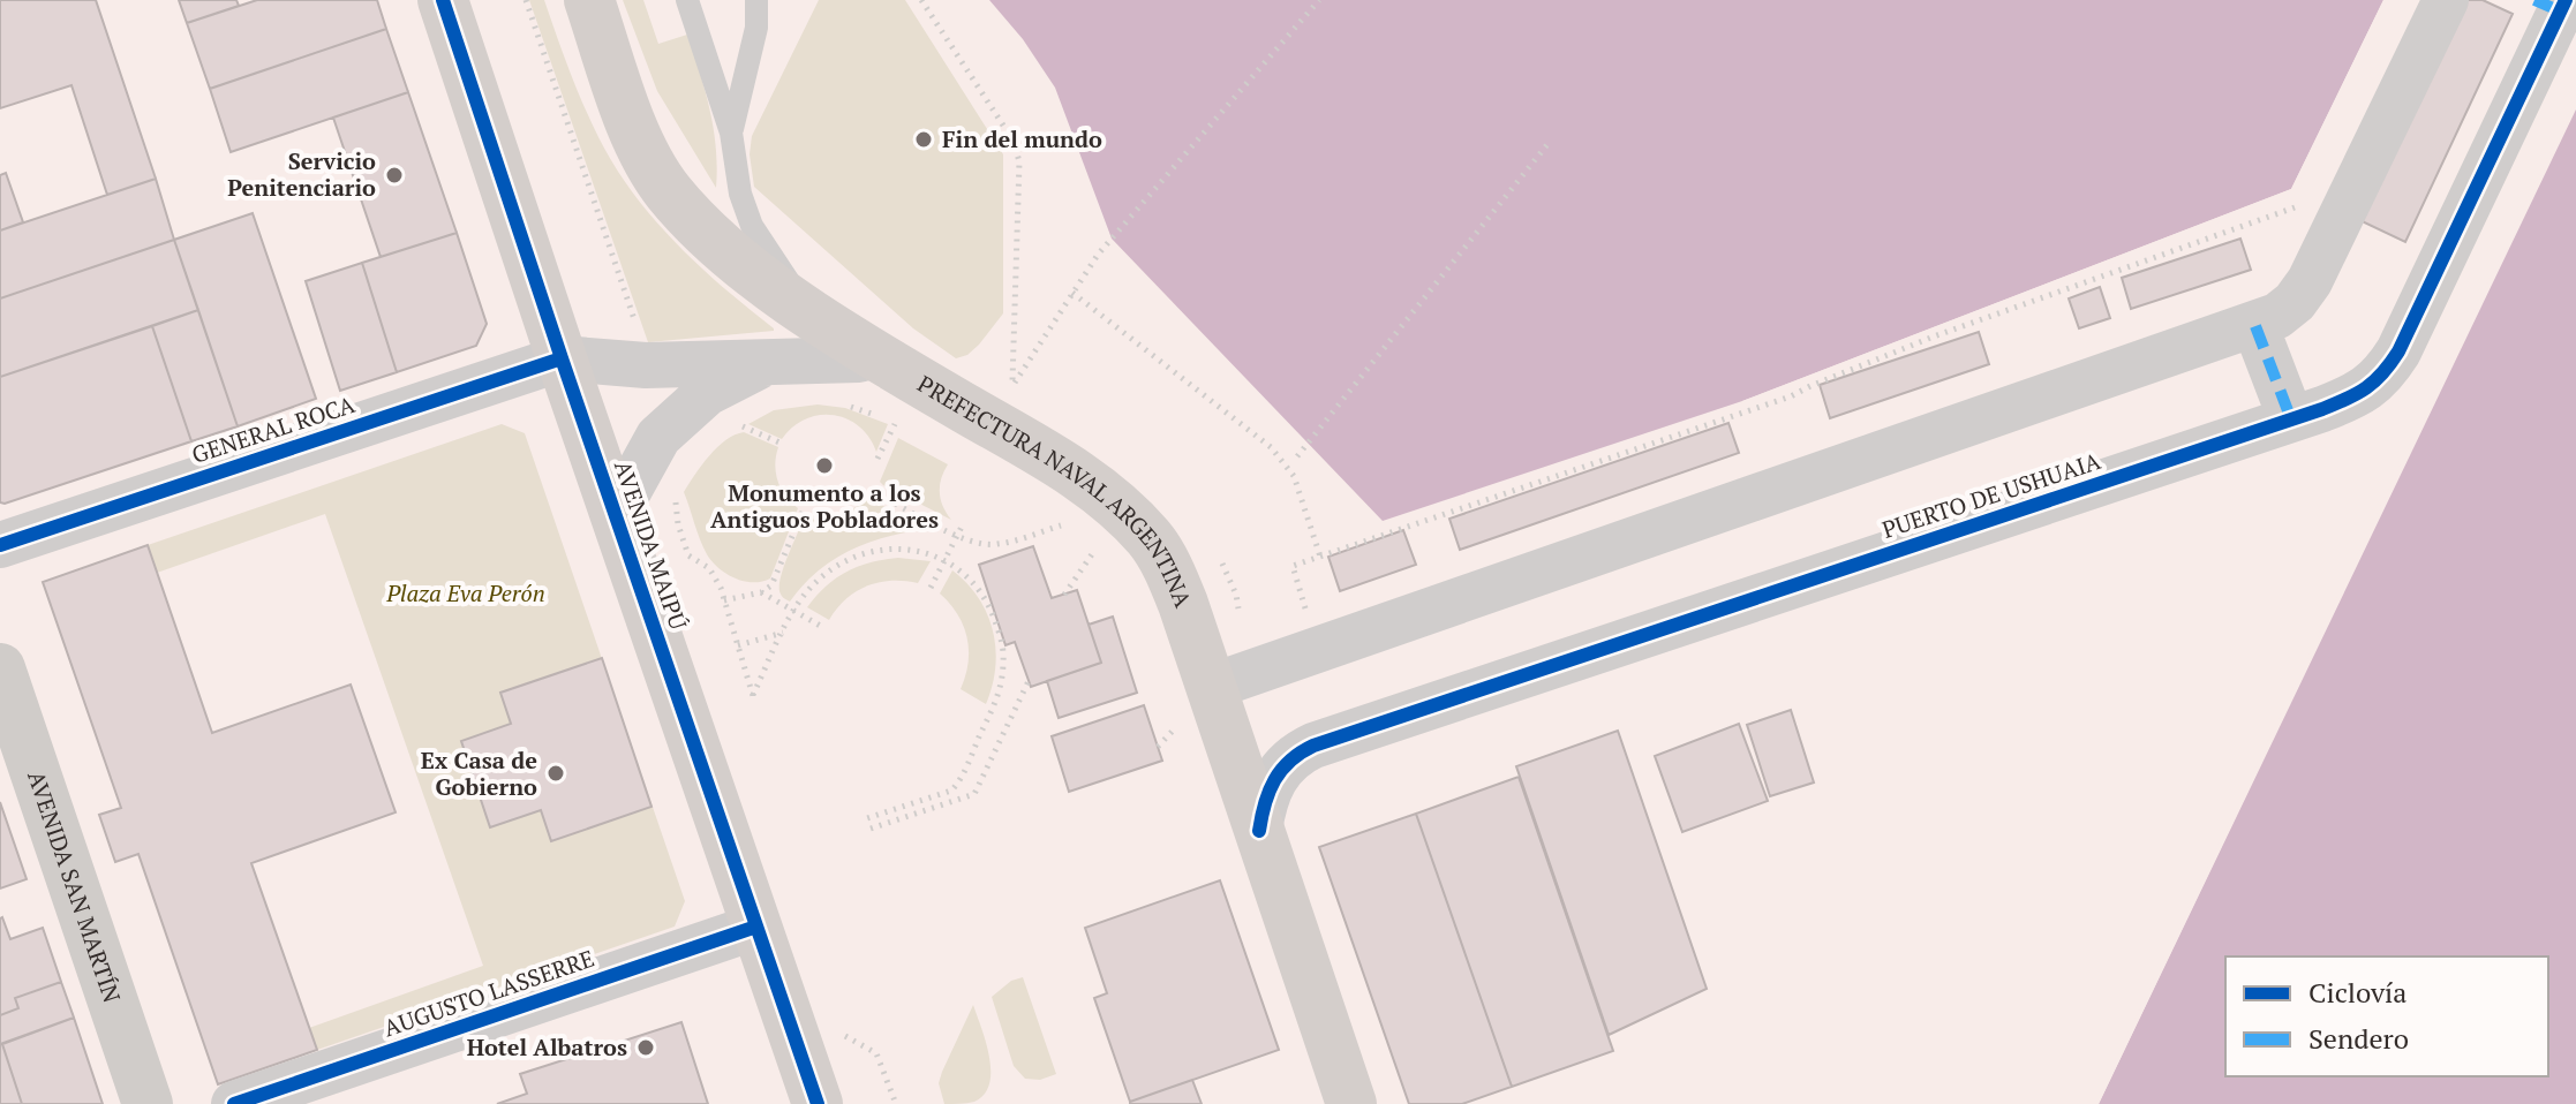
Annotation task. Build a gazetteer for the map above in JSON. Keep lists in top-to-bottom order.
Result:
{
  "streets": {
    "main road": ["PREFECTURA NAVAL ARGENTINA", "AVENIDA MAIPÚ", "AVENIDA SAN MARTÍN"],
    "street": ["GENERAL ROCA", "PUERTO DE USHUAIA", "AUGUSTO LASSERRE"]
  },
  "crossings": [
    ["GENERAL ROCA", "AVENIDA MAIPÚ"],
    ["PUERTO DE USHUAIA", "PREFECTURA NAVAL ARGENTINA"],
    ["AVENIDA MAIPÚ", "AUGUSTO LASSERRE"]
  ],
  "parks": ["Plaza Eva Perón"],
  "places": [
    "Fin del mundo",
    "Servicio Penitenciario",
    "Monumento a los Antiguos Pobladores",
    "Ex Casa de Gobierno",
    "Hotel Albatros"
  ],
  "legend": ["Ciclovía", "Sendero"]
}
